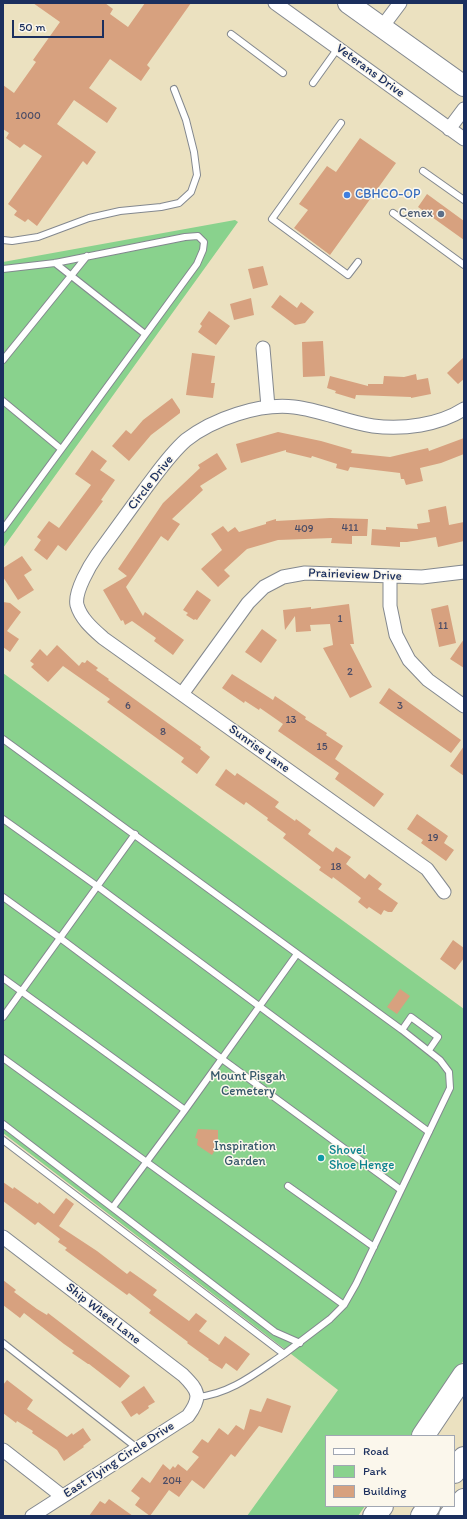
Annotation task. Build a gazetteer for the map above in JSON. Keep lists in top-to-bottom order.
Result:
{
  "streets": {
    "street": [
      "Veterans Drive",
      "Circle Drive",
      "Prairieview Drive",
      "Sunrise Lane",
      "Ship Wheel Lane",
      "East Flying Circle Drive"
    ]
  },
  "crossings": [
    ["Circle Drive", "Sunrise Lane"],
    ["Prairieview Drive", "Sunrise Lane"],
    ["Ship Wheel Lane", "East Flying Circle Drive"]
  ],
  "parks": ["Mount Pisgah Cemetery", "Inspiration Garden"],
  "places": ["CBHCO-OP", "Cenex", "Shovel Shoe Henge"],
  "house_numbers": [
    "1000",
    "411",
    "409",
    "1",
    "11",
    "2",
    "6",
    "3",
    "13",
    "8",
    "15",
    "19",
    "18",
    "204"
  ],
  "legend": ["Road", "Park", "Building"],
  "scale_bar": "50 m"
}
